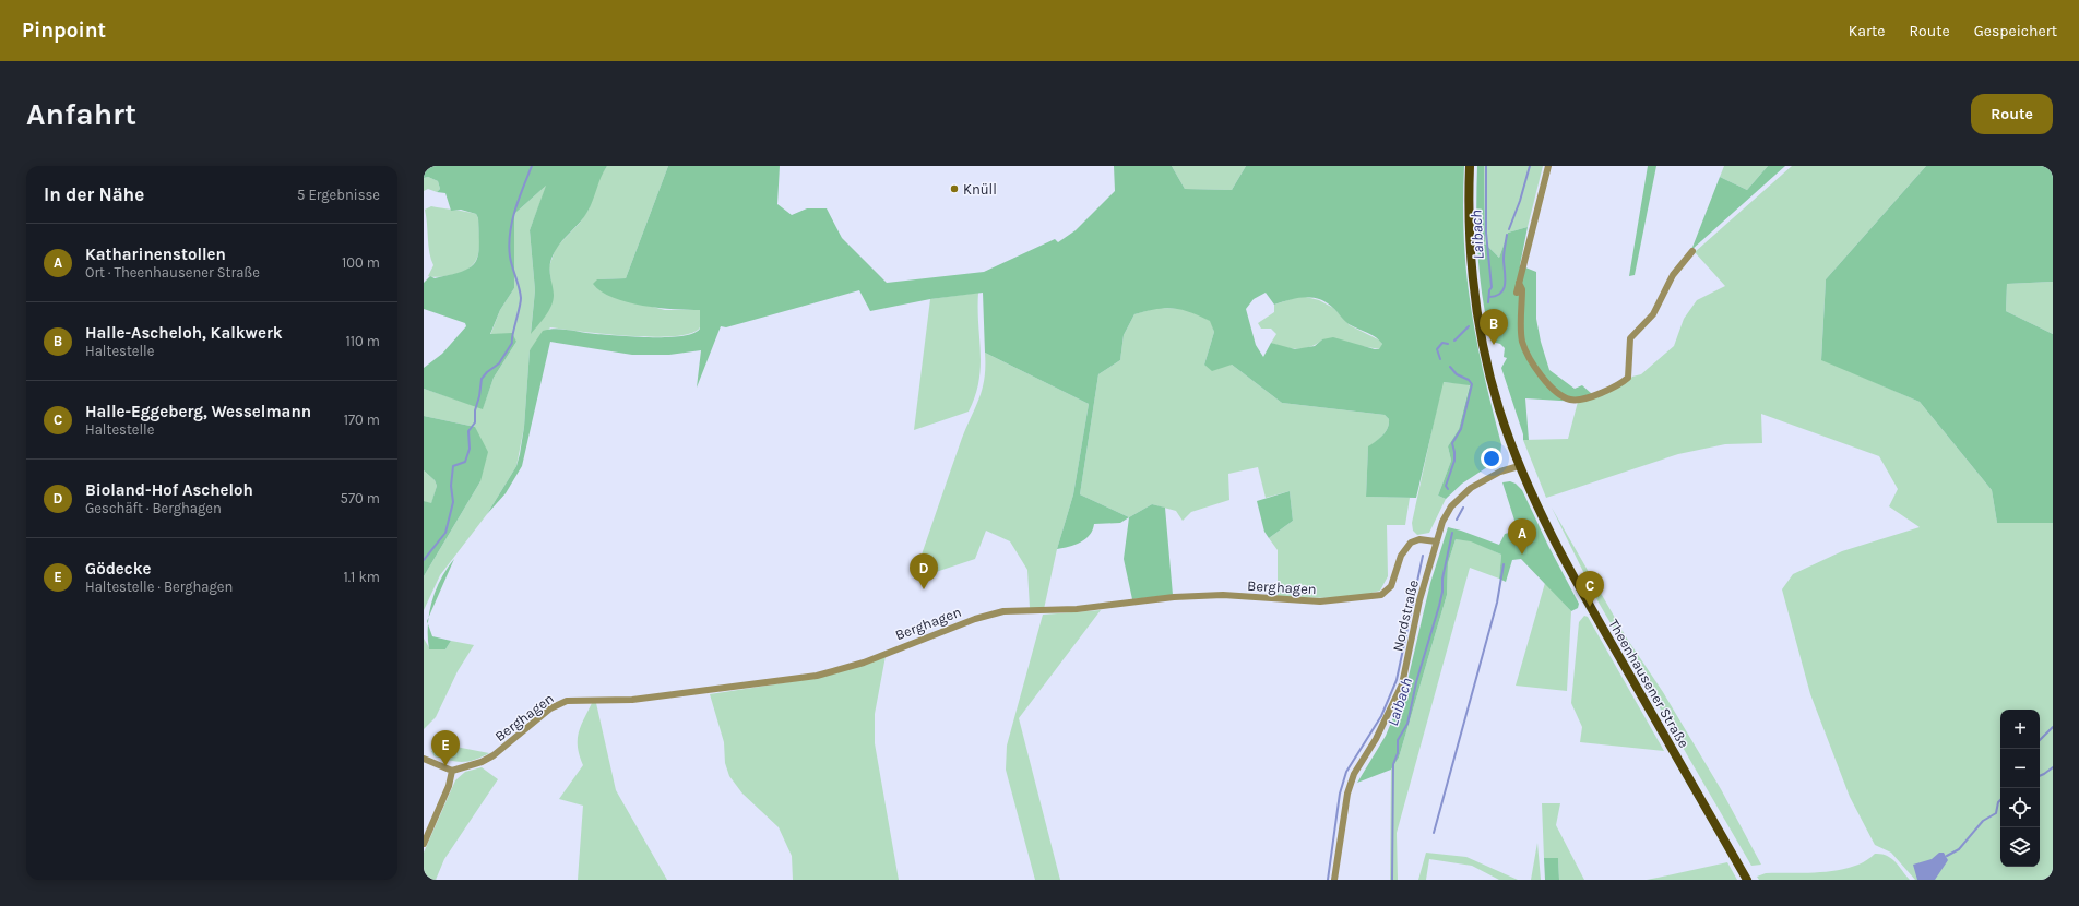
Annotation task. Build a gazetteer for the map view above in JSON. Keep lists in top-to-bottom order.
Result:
{
  "streets": {
    "main road": ["Theenhausener Straße"],
    "street": ["Berghagen", "Nordstraße"]
  },
  "crossings": [
    ["Berghagen", "Nordstraße"],
    ["Nordstraße", "Theenhausener Straße"]
  ],
  "water": ["Laibach"],
  "places": ["Knüll"],
  "page": {
    "header": "Pinpoint",
    "nav": ["Karte", "Route", "Gespeichert"],
    "buttons": "Route",
    "title": "Anfahrt",
    "heading": ["In der Nähe", "5 Ergebnisse"],
    "list": [
      {
        "mark": "A",
        "name": "Katharinenstollen",
        "note": "Ort · Theenhausener Straße",
        "value": "100 m"
      },
      {
        "mark": "B",
        "name": "Halle-Ascheloh, Kalkwerk",
        "note": "Haltestelle",
        "value": "110 m"
      },
      {
        "mark": "C",
        "name": "Halle-Eggeberg, Wesselmann",
        "note": "Haltestelle",
        "value": "170 m"
      },
      {
        "mark": "D",
        "name": "Bioland-Hof Ascheloh",
        "note": "Geschäft · Berghagen",
        "value": "570 m"
      },
      {
        "mark": "E",
        "name": "Gödecke",
        "note": "Haltestelle · Berghagen",
        "value": "1.1 km"
      }
    ],
    "pins": [
      "B",
      "A",
      "D",
      "C",
      "E"
    ],
    "map_buttons": ["+", "−"]
  }
}
